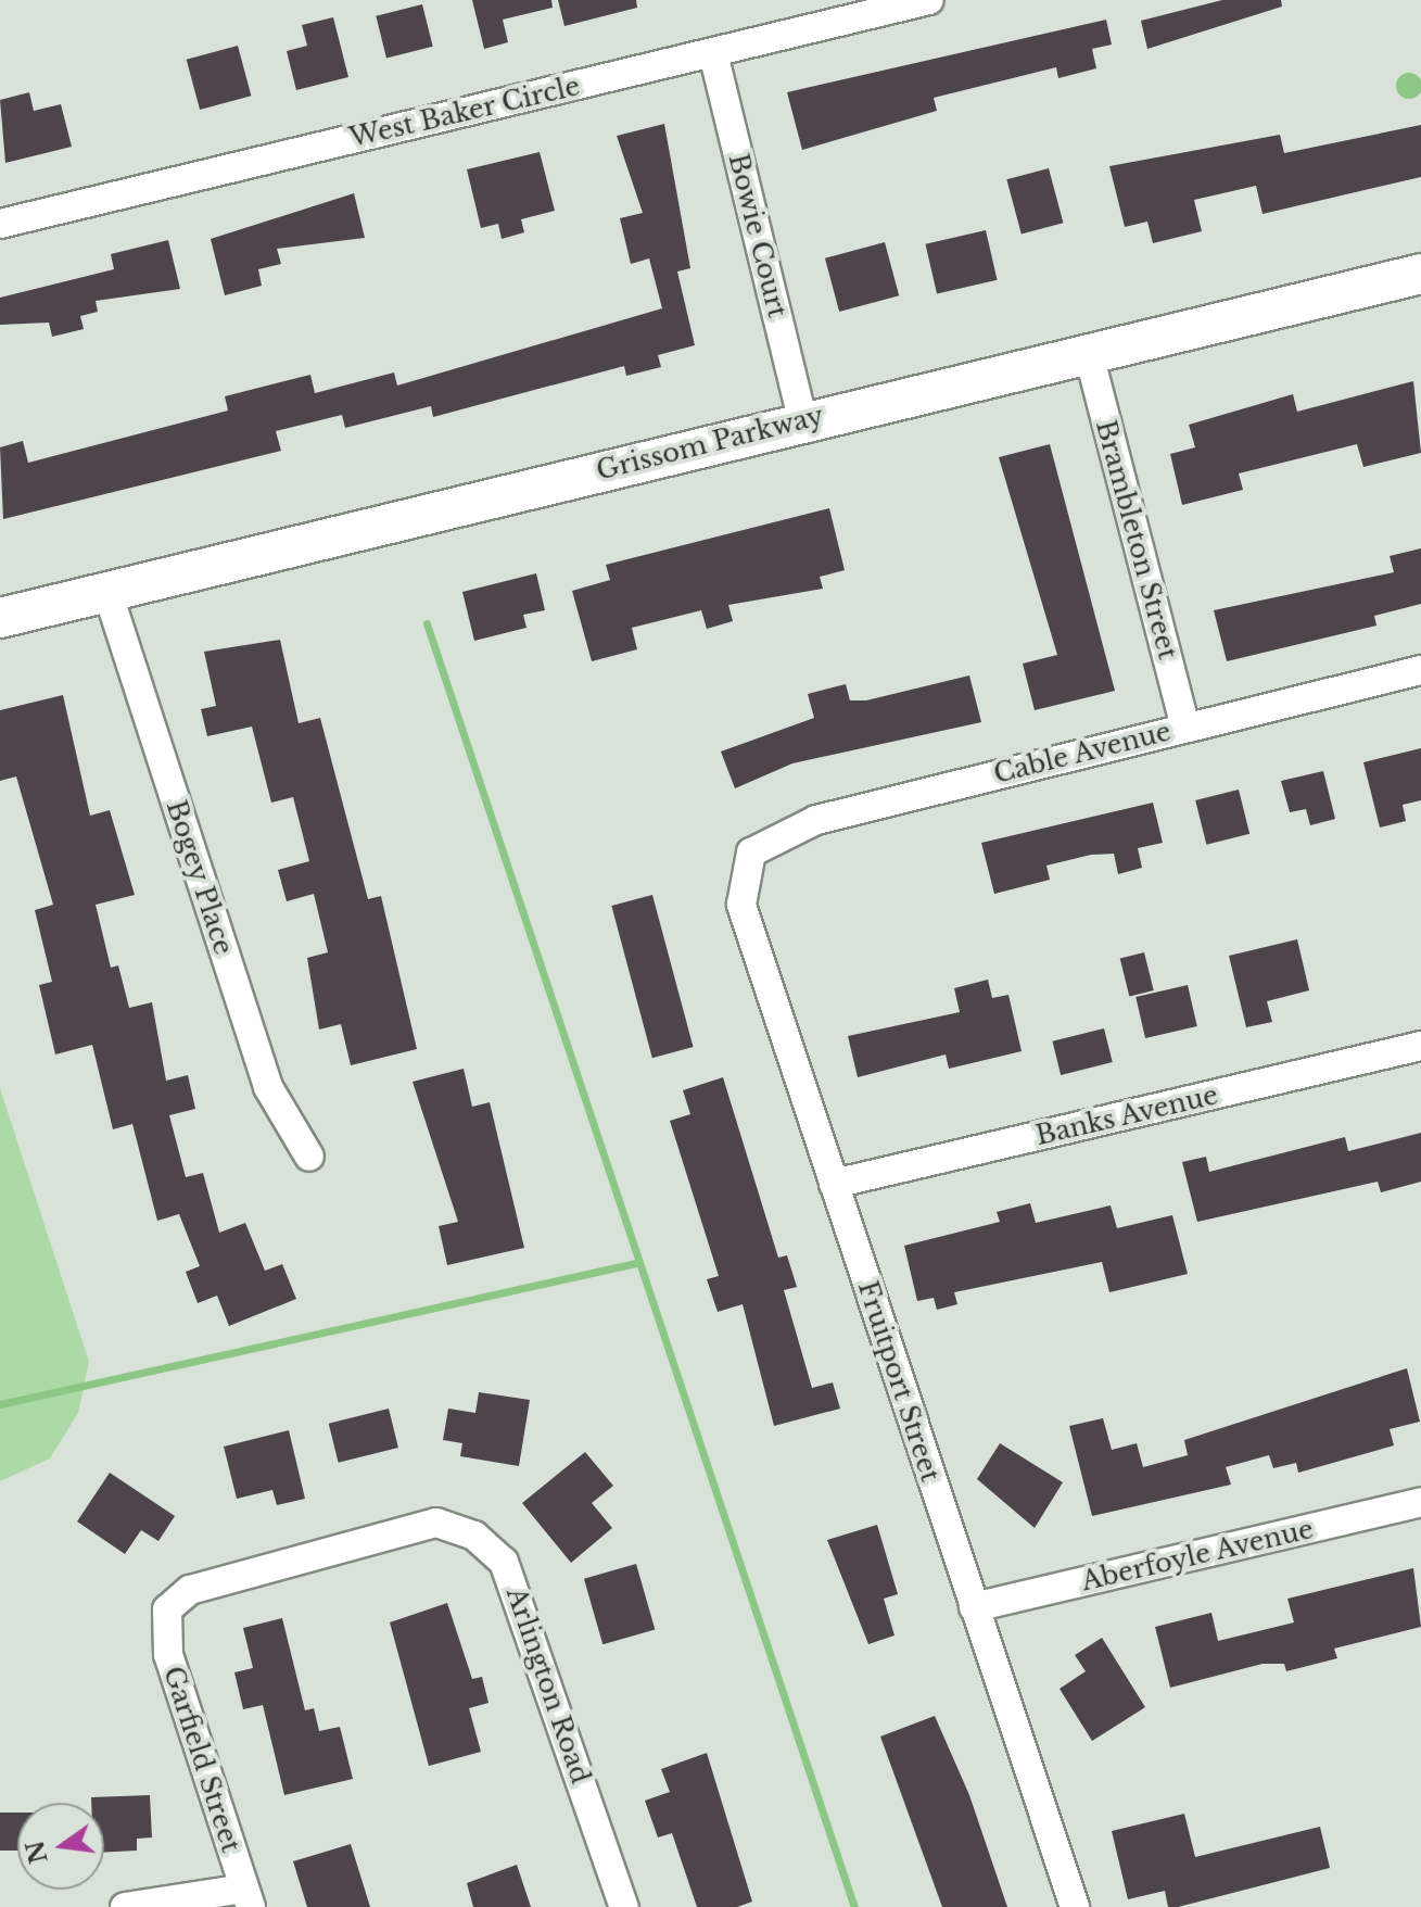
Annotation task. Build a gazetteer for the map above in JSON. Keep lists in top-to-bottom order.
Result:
{
  "streets": {
    "main road": ["Grissom Parkway"],
    "street": [
      "West Baker Circle",
      "Bowie Court",
      "Brambleton Street",
      "Cable Avenue",
      "Bogey Place",
      "Banks Avenue",
      "Fruitport Street",
      "Aberfoyle Avenue",
      "Arlington Road",
      "Garfield Street"
    ]
  },
  "crossings": [
    ["West Baker Circle", "Bowie Court"],
    ["Bowie Court", "Grissom Parkway"],
    ["Grissom Parkway", "Brambleton Street"],
    ["Grissom Parkway", "Bogey Place"],
    ["Brambleton Street", "Cable Avenue"],
    ["Cable Avenue", "Fruitport Street"],
    ["Banks Avenue", "Fruitport Street"],
    ["Fruitport Street", "Aberfoyle Avenue"],
    ["Arlington Road", "Garfield Street"]
  ],
  "north": "left"
}
